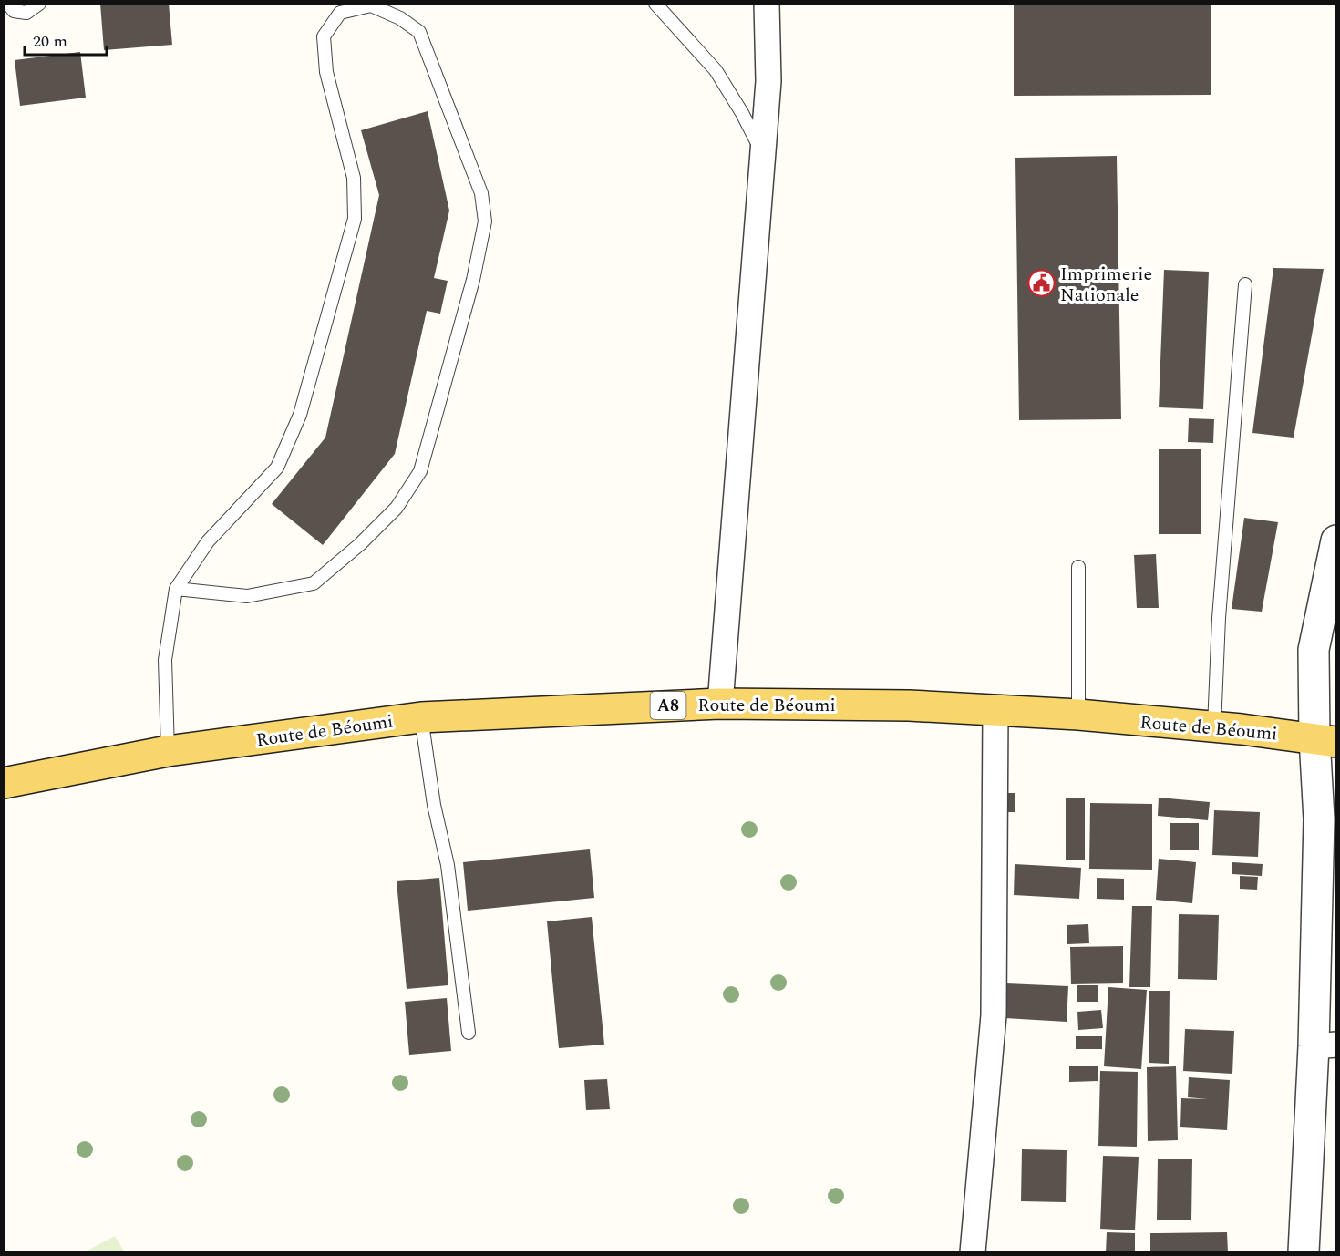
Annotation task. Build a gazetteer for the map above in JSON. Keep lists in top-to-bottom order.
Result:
{
  "streets": {
    "main road": ["Route de Béoumi", "A8"]
  },
  "places": {
    "public building": ["Imprimerie Nationale"]
  },
  "scale_bar": "20 m"
}
